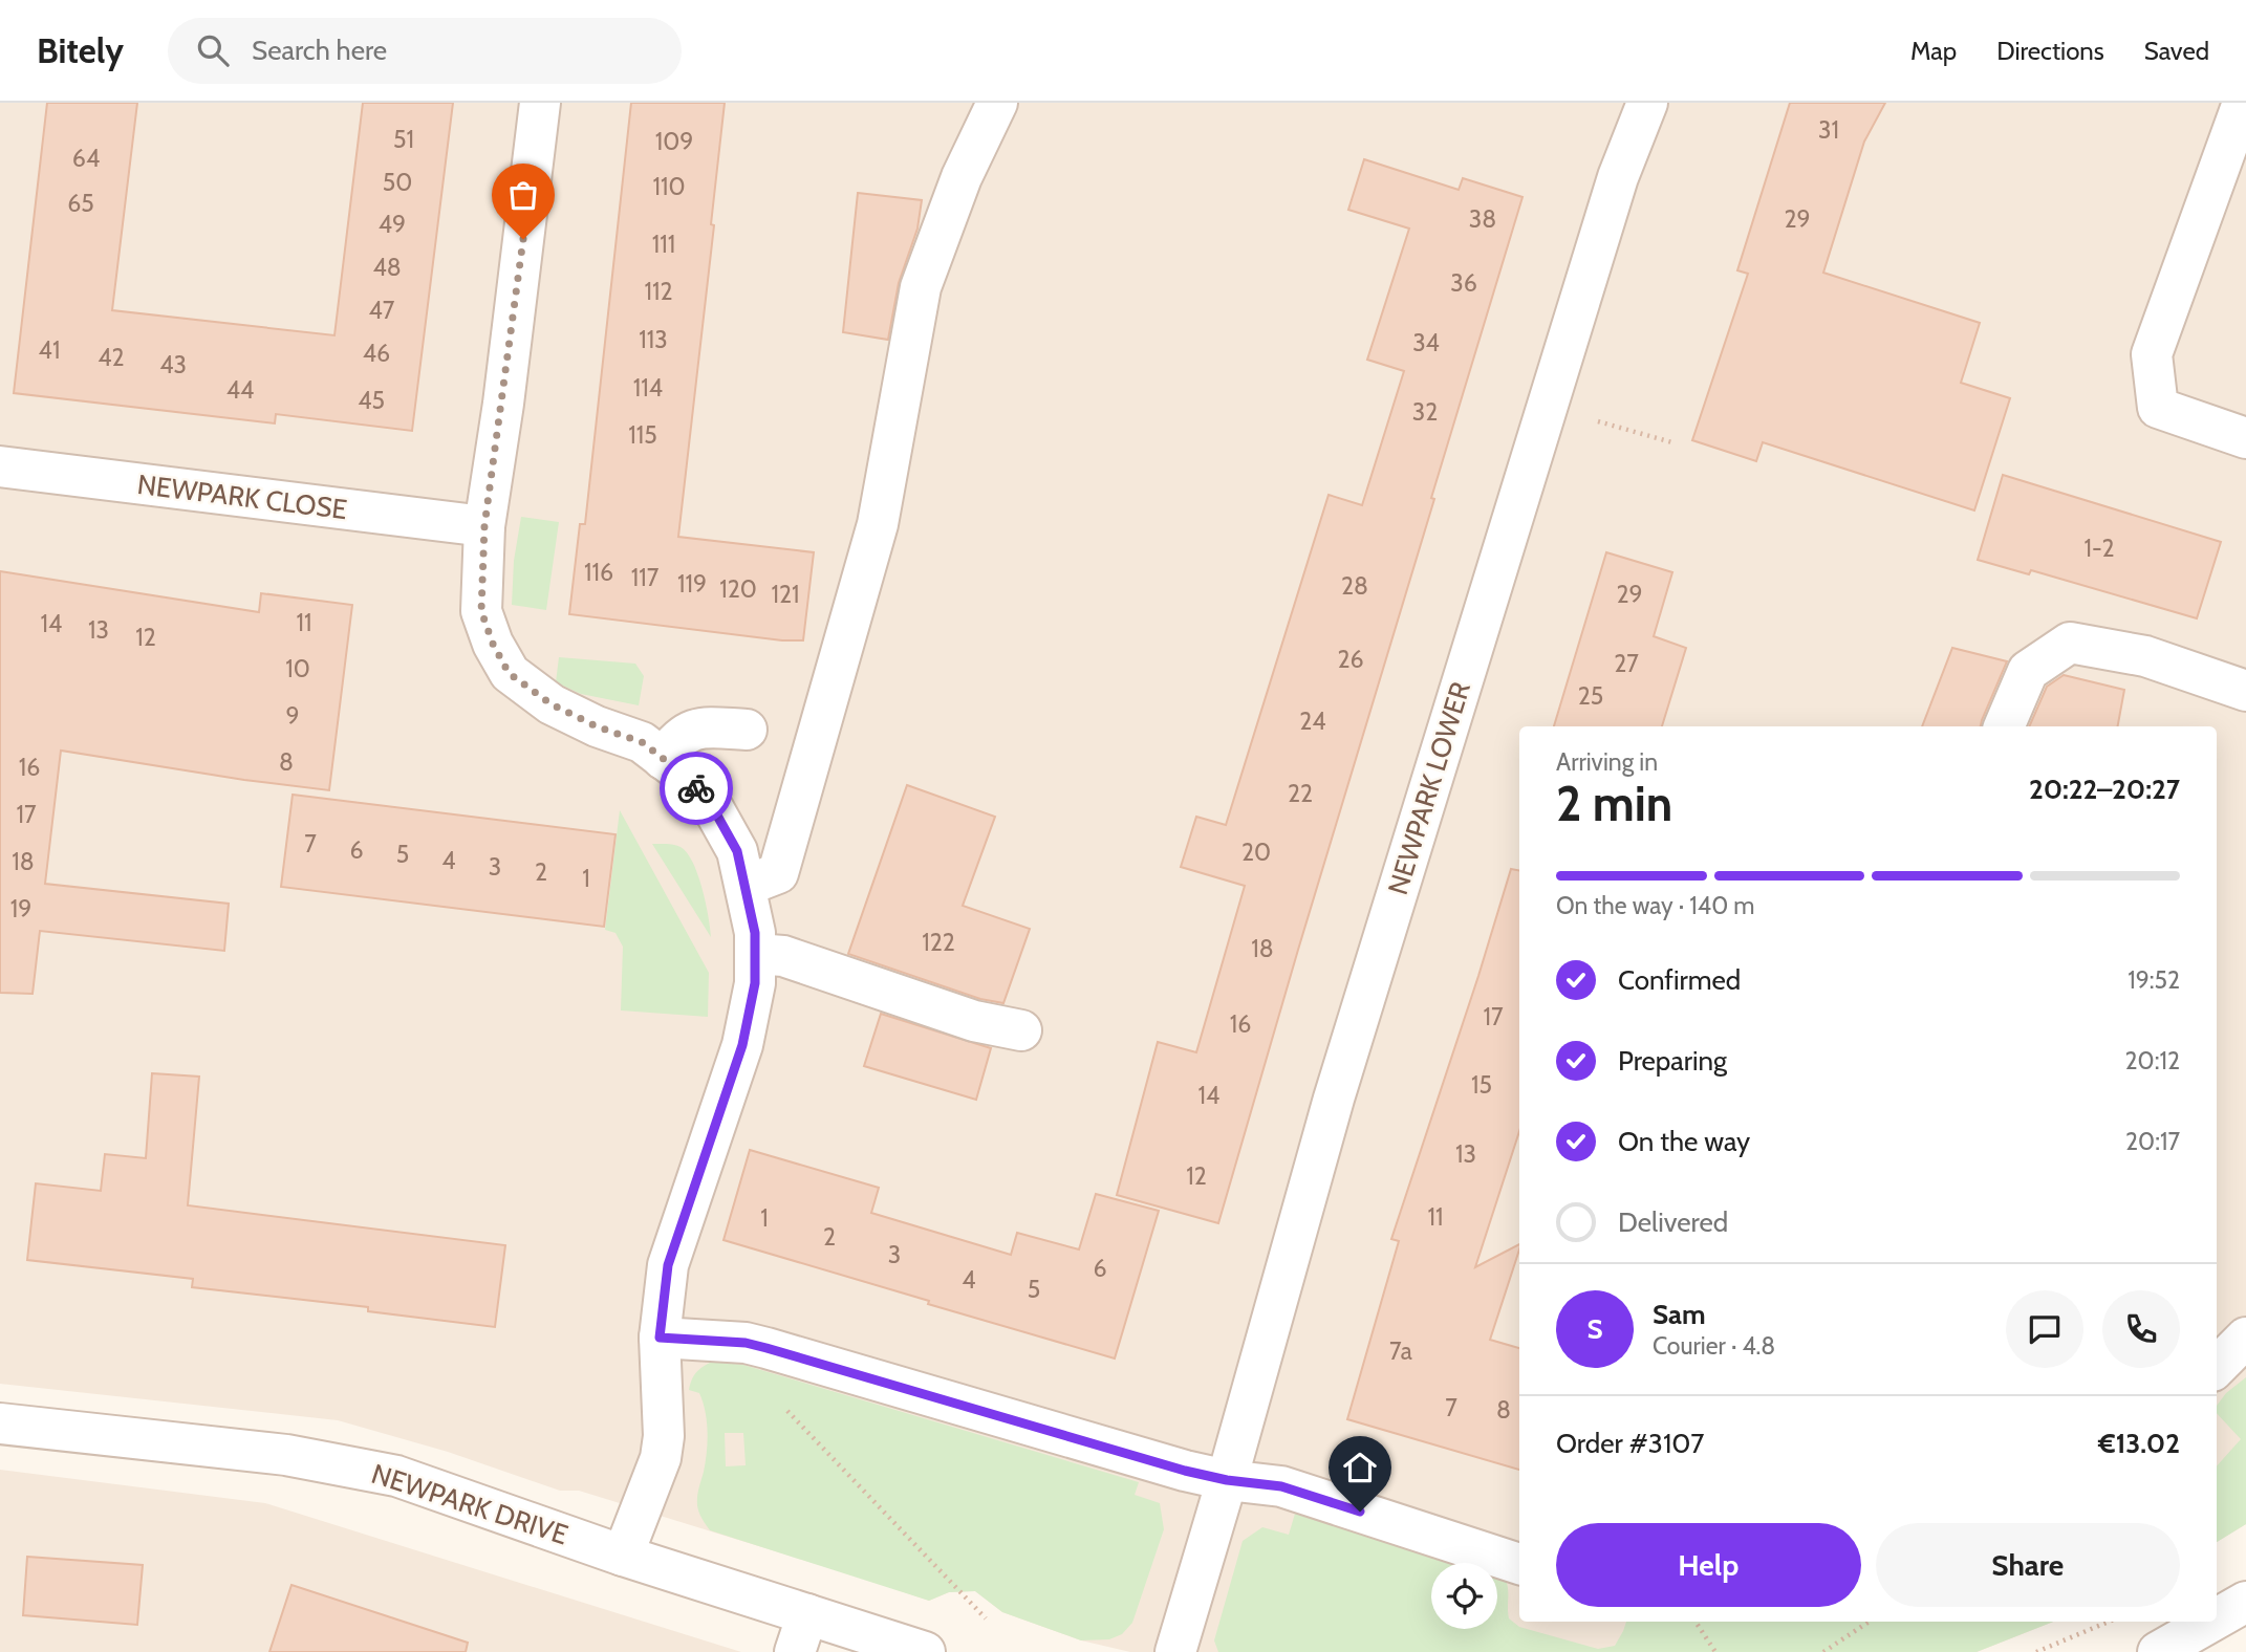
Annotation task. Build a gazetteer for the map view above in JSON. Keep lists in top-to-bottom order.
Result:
{
  "streets": {
    "street": ["NEWPARK CLOSE", "NEWPARK LOWER", "NEWPARK DRIVE"]
  },
  "house_numbers": [
    "31",
    "51",
    "109",
    "64",
    "50",
    "110",
    "65",
    "38",
    "29",
    "49",
    "111",
    "48",
    "36",
    "112",
    "47",
    "113",
    "34",
    "41",
    "46",
    "42",
    "43",
    "114",
    "44",
    "45",
    "32",
    "115",
    "1-2",
    "116",
    "117",
    "119",
    "28",
    "120",
    "121",
    "29",
    "11",
    "14",
    "13",
    "12",
    "26",
    "27",
    "10",
    "25",
    "9",
    "24",
    "8",
    "16",
    "22",
    "17",
    "7",
    "6",
    "20",
    "5",
    "4",
    "18",
    "3",
    "2",
    "1",
    "19",
    "122",
    "18",
    "17",
    "16",
    "15",
    "14",
    "13",
    "12",
    "11",
    "1",
    "2",
    "3",
    "6",
    "4",
    "5",
    "7a",
    "7",
    "8"
  ],
  "page": {
    "header": "Bitely",
    "search": "Search here",
    "nav": ["Map", "Directions", "Saved"],
    "heading": ["2 min", "Arriving in", "20:22–20:27"],
    "panel": [
      "Sam",
      "Courier · 4.8",
      "Order #3107",
      "€13.02"
    ],
    "bar": "On the way · 140 m",
    "list": [
      ["Confirmed", "19:52"],
      ["Preparing", "20:12"],
      ["On the way", "20:17"],
      "Delivered"
    ],
    "round": "S",
    "buttons": ["Help", "Share"]
  }
}
